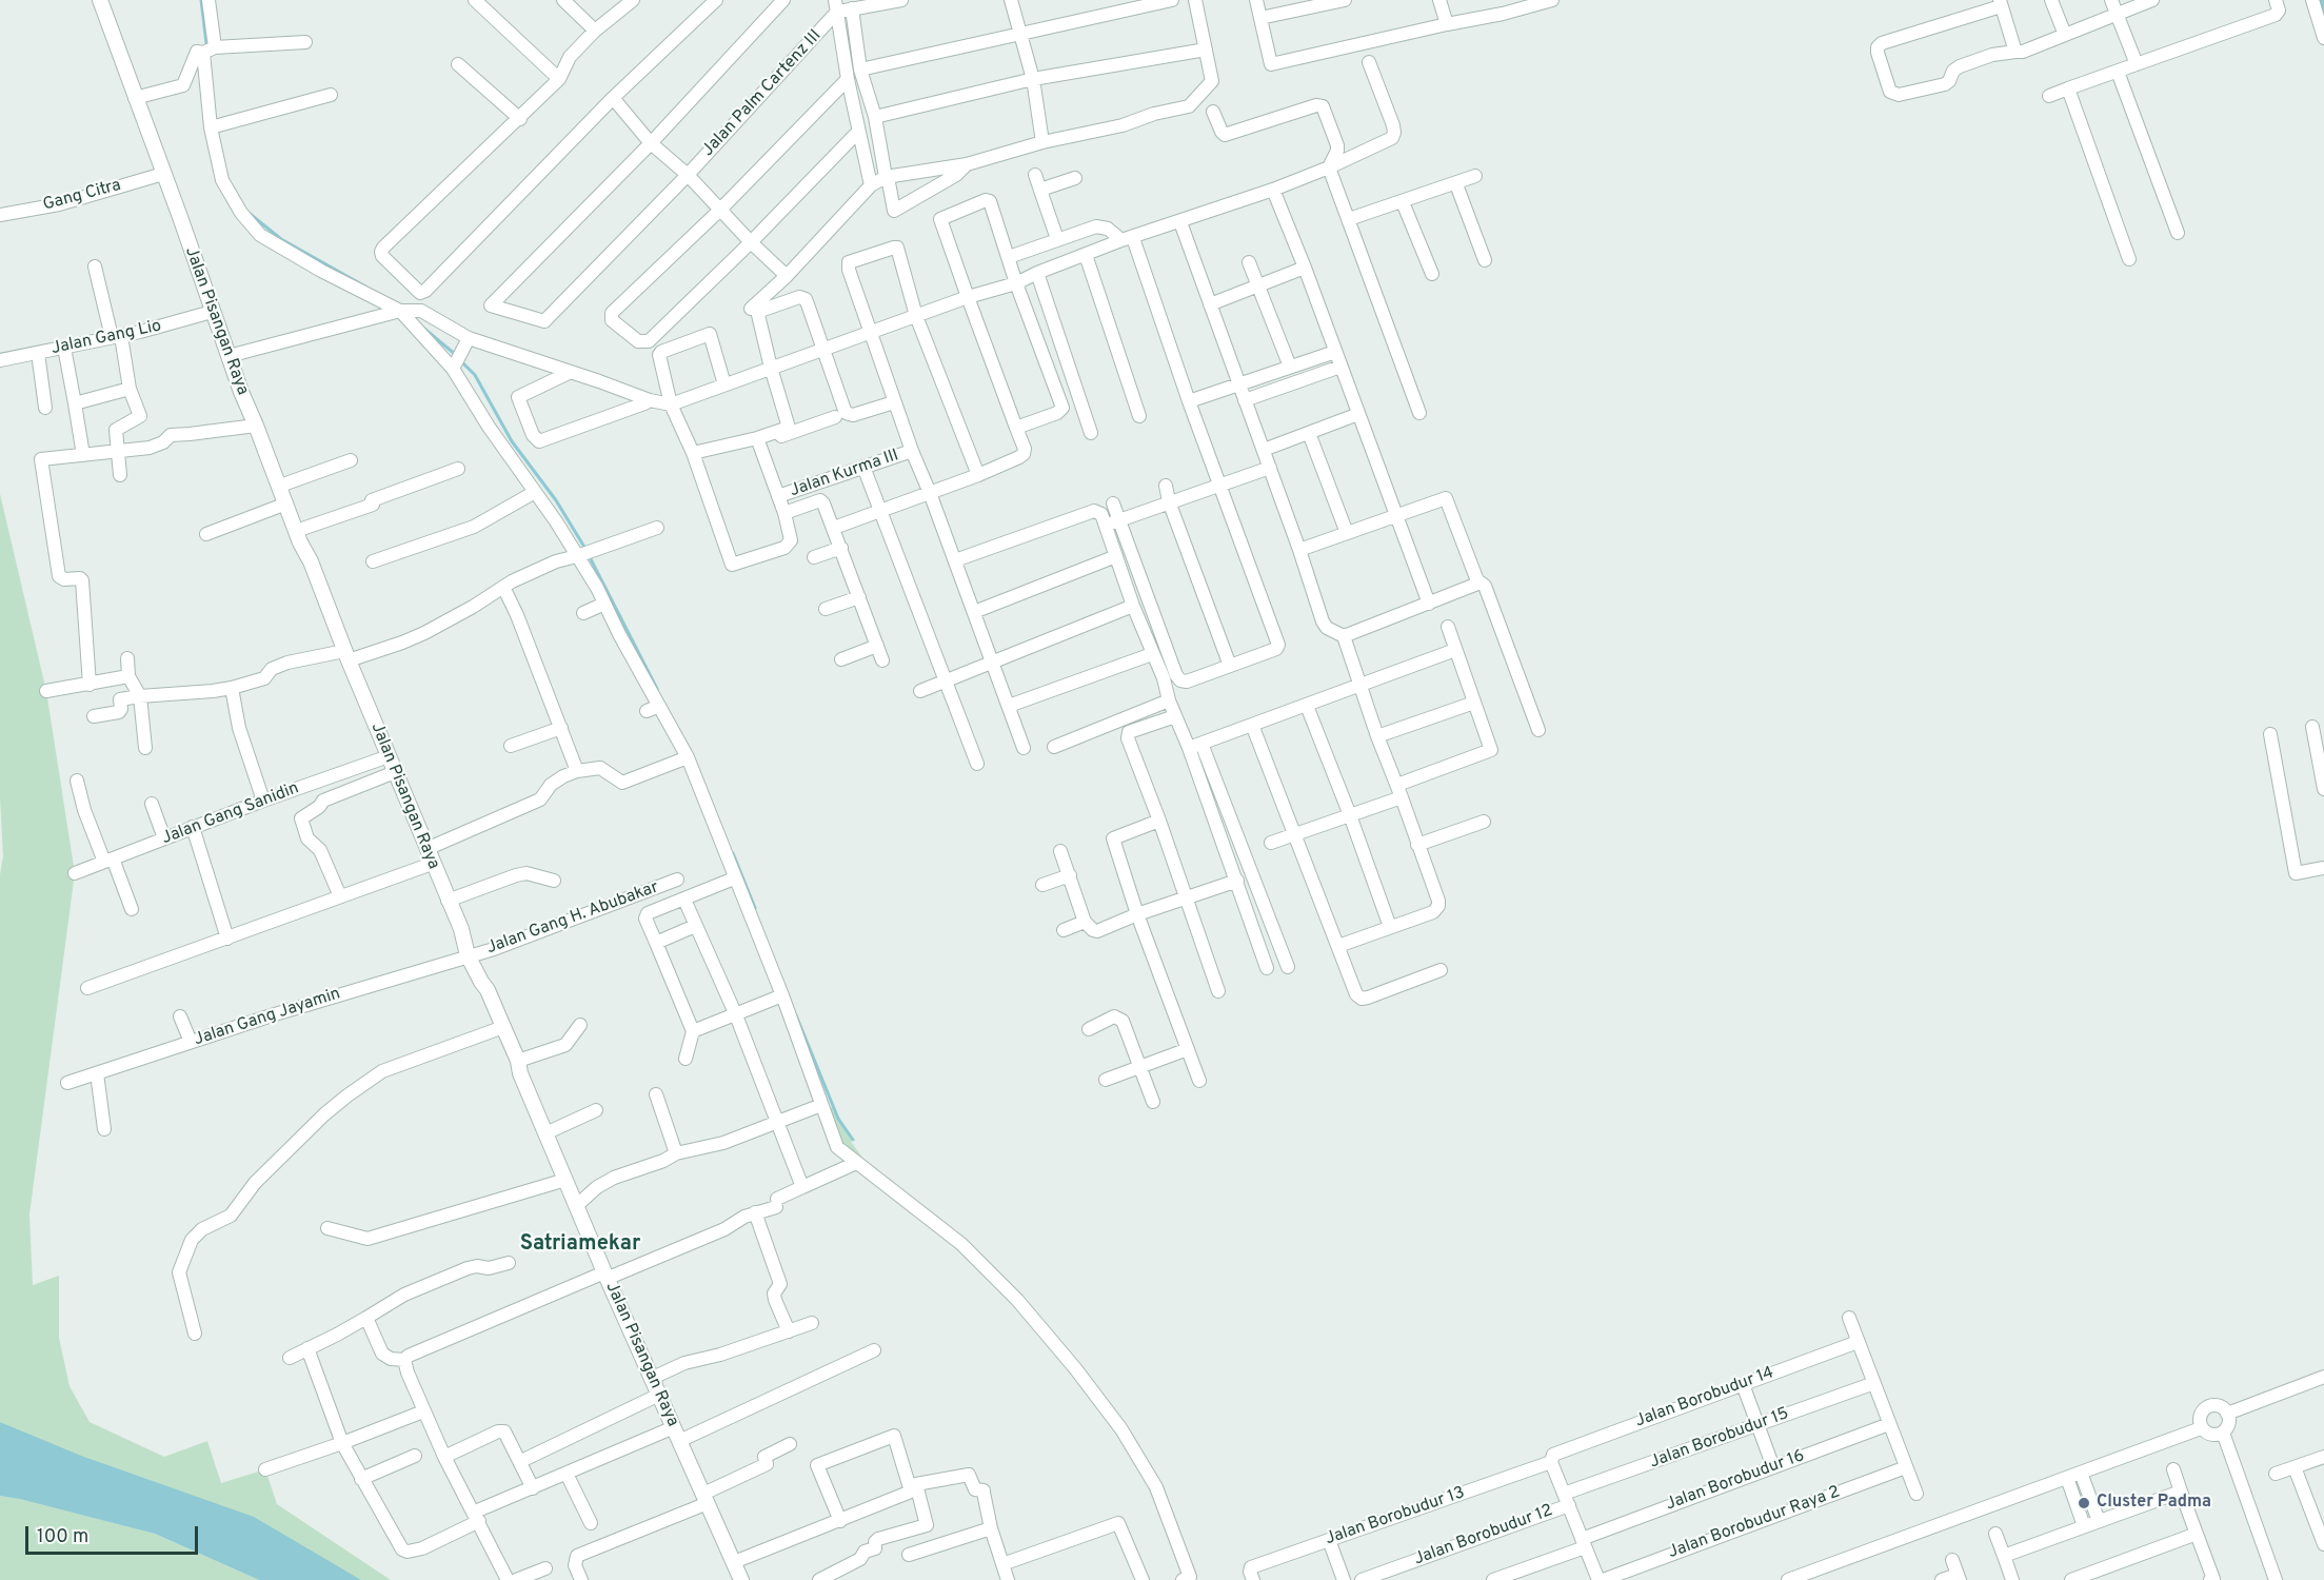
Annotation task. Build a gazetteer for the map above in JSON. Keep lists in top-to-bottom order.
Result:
{
  "streets": {
    "street": [
      "Jalan Palm Cartenz III",
      "Gang Citra",
      "Jalan Pisangan Raya",
      "Jalan Gang Lio",
      "Jalan Kurma III",
      "Jalan Gang Sanidin",
      "Jalan Gang H. Abubakar",
      "Jalan Gang Jayamin",
      "Jalan Borobudur 14",
      "Jalan Borobudur 15",
      "Jalan Borobudur 16",
      "Jalan Borobudur 13",
      "Jalan Borobudur Raya 2",
      "Jalan Borobudur 12"
    ]
  },
  "crossings": [
    ["Gang Citra", "Jalan Pisangan Raya"],
    ["Jalan Pisangan Raya", "Jalan Gang Lio"],
    ["Jalan Pisangan Raya", "Jalan Gang Sanidin"],
    ["Jalan Pisangan Raya", "Jalan Gang H. Abubakar"],
    ["Jalan Pisangan Raya", "Jalan Gang Jayamin"],
    ["Jalan Gang H. Abubakar", "Jalan Gang Jayamin"],
    ["Jalan Borobudur 14", "Jalan Borobudur 13"],
    ["Jalan Borobudur 15", "Jalan Borobudur 12"]
  ],
  "districts": ["Satriamekar"],
  "places": ["Cluster Padma"],
  "scale_bar": "100 m"
}
